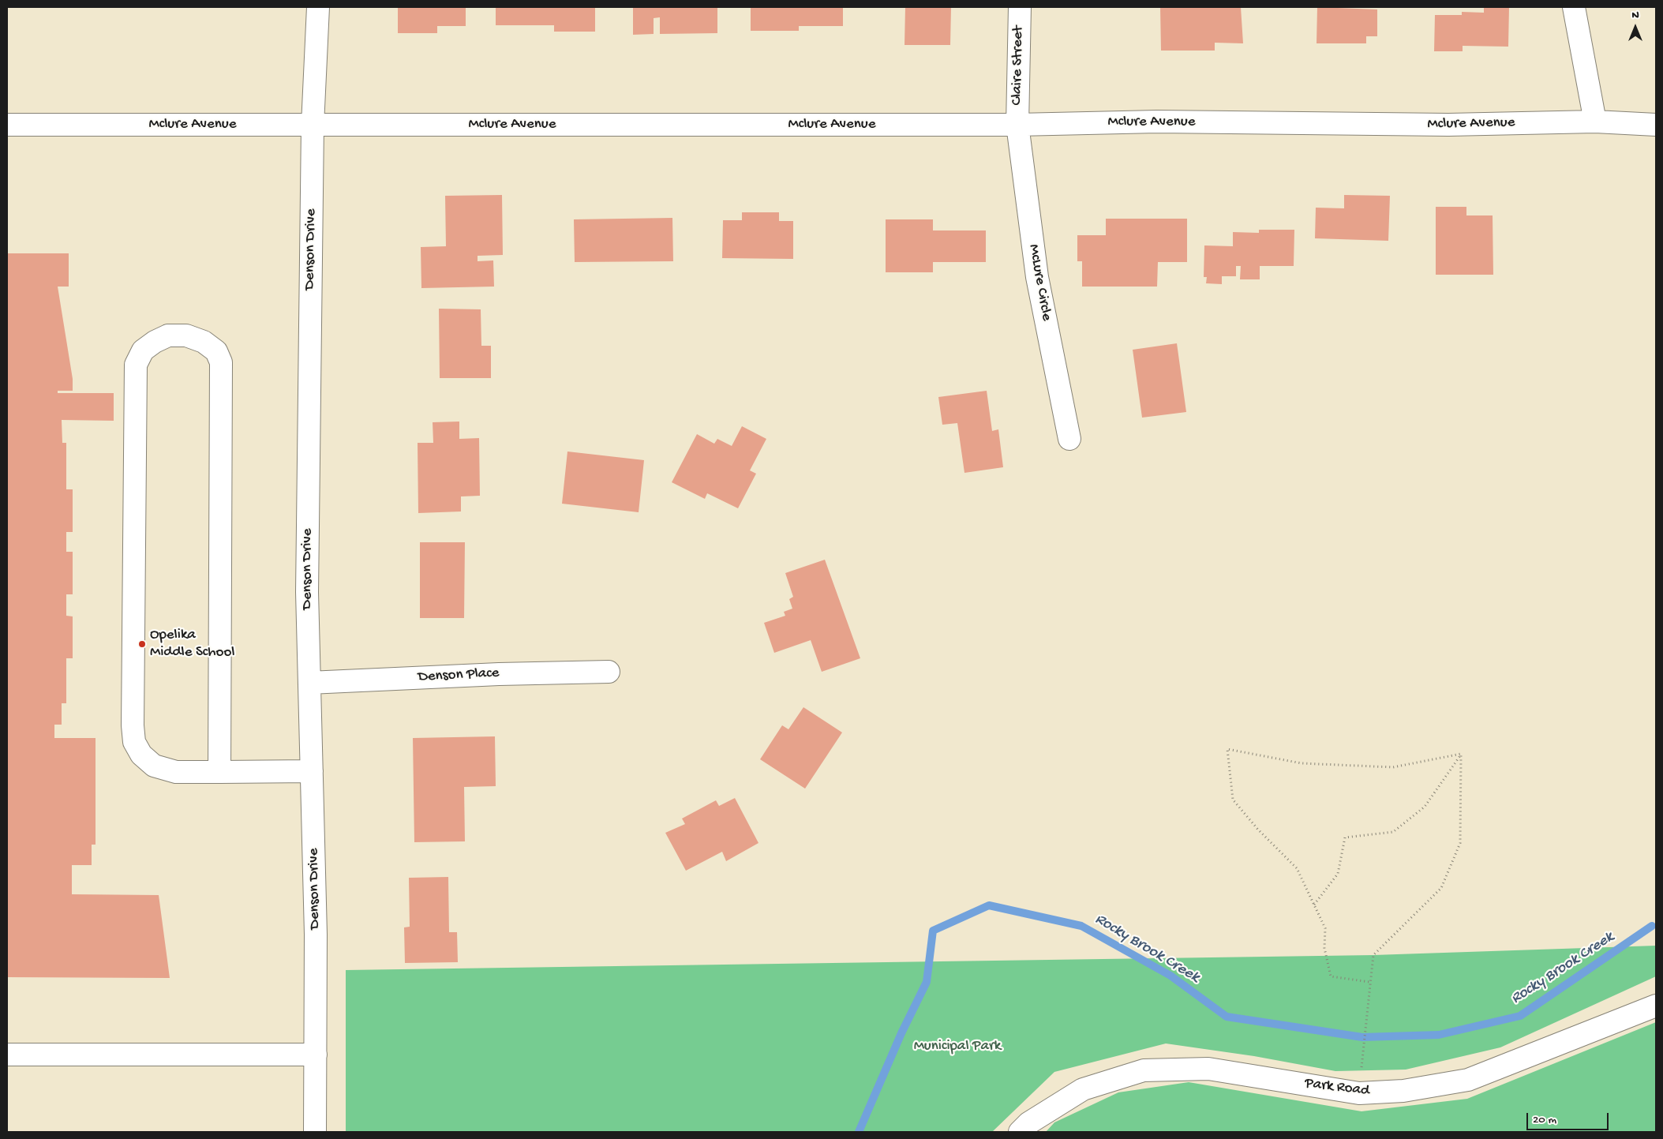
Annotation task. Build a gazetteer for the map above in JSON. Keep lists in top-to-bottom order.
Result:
{
  "streets": {
    "street": [
      "Claire Street",
      "Mclure Avenue",
      "Denson Drive",
      "McLure Circle",
      "Denson Place",
      "Park Road"
    ]
  },
  "crossings": [
    ["Claire Street", "Mclure Avenue"],
    ["Claire Street", "McLure Circle"],
    ["Mclure Avenue", "Denson Drive"],
    ["Mclure Avenue", "McLure Circle"],
    ["Denson Drive", "Denson Place"]
  ],
  "water": ["Rocky Brook Creek"],
  "parks": ["Municipal Park"],
  "places": ["Opelika Middle School"],
  "scale_bar": "20 m",
  "north": "top"
}
